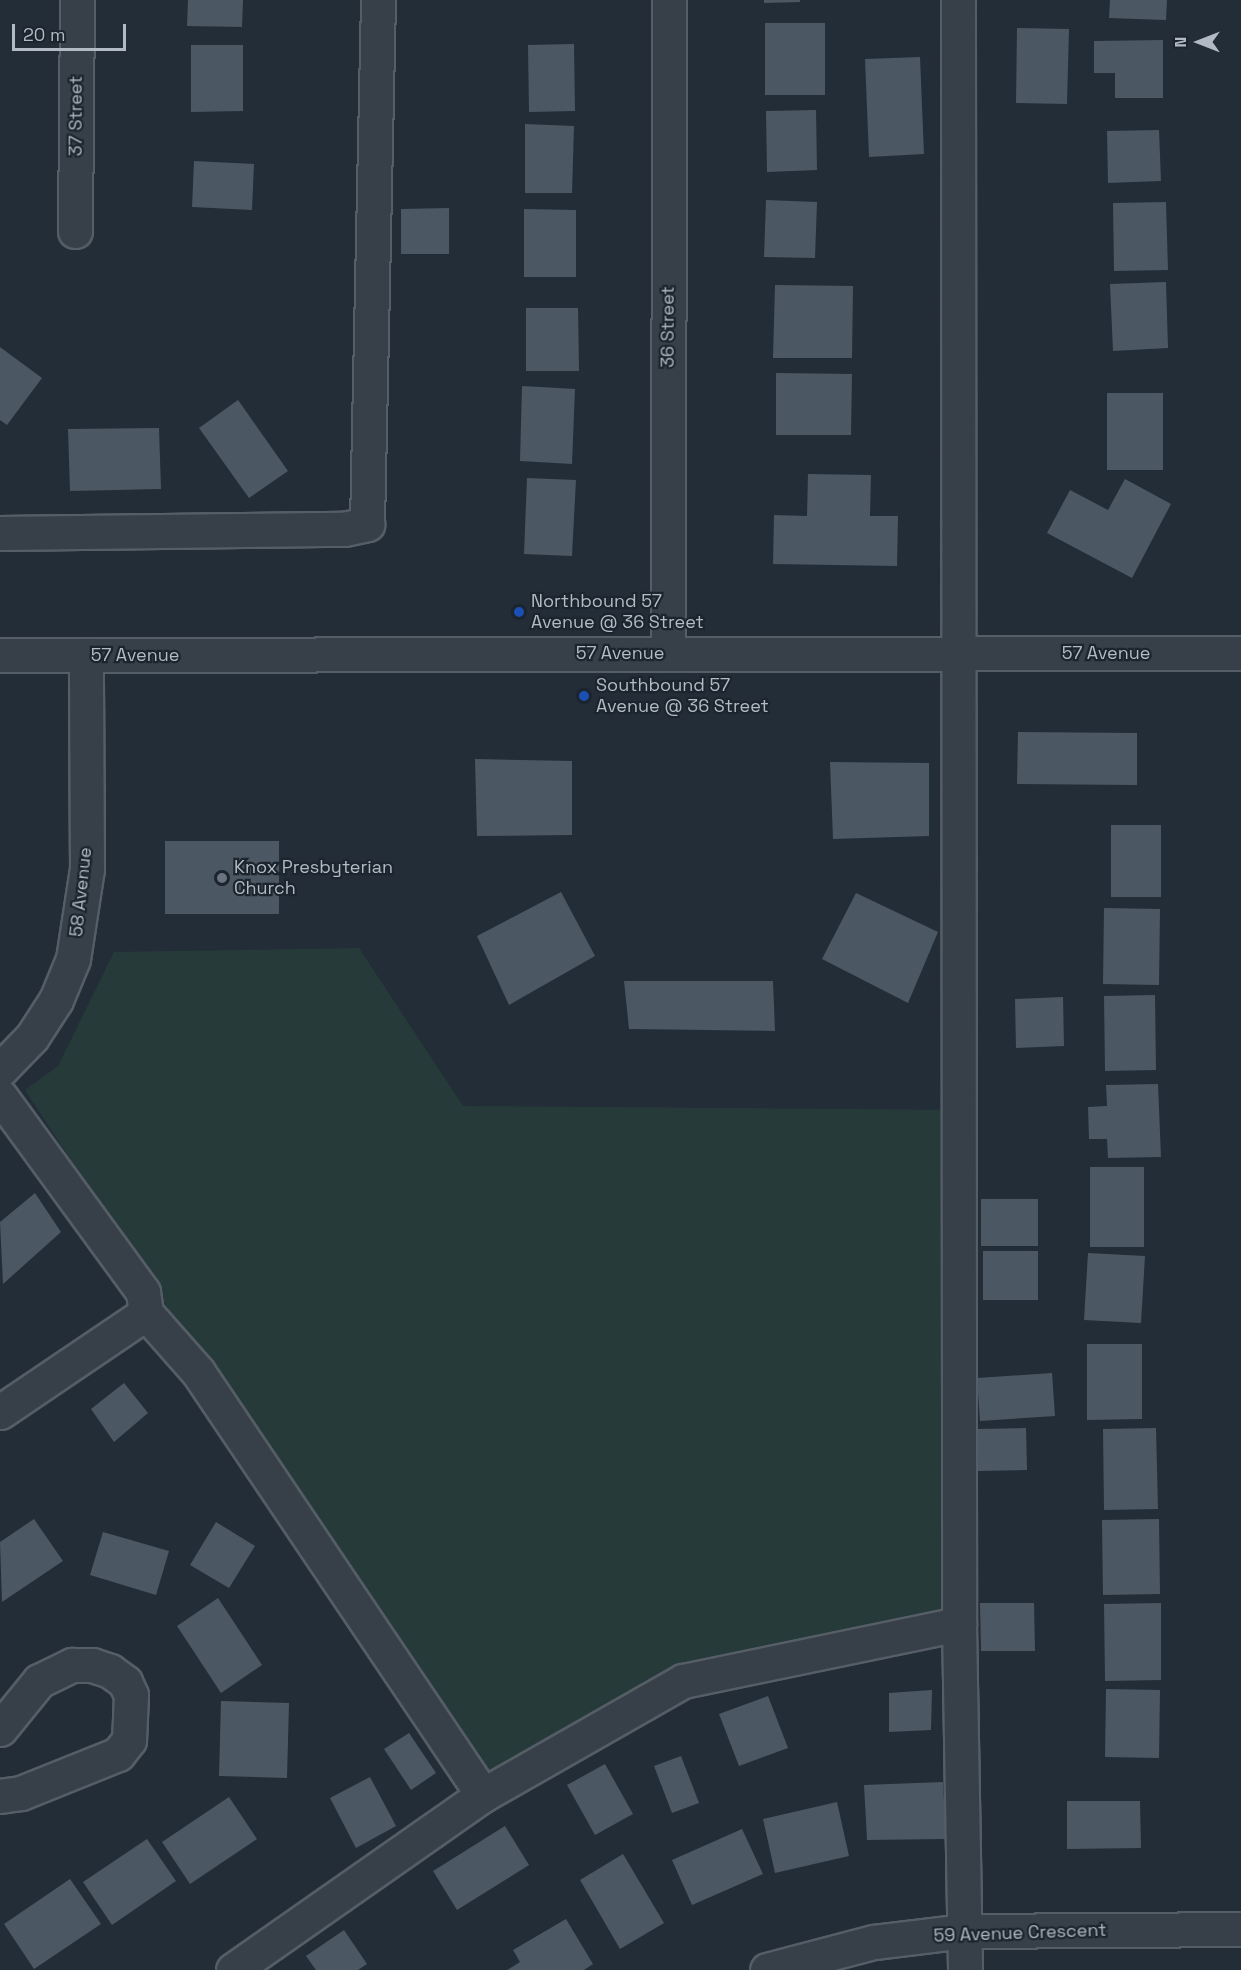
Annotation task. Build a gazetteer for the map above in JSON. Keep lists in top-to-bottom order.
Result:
{
  "streets": {
    "street": [
      "37 Street",
      "36 Street",
      "57 Avenue",
      "58 Avenue",
      "59 Avenue Crescent"
    ]
  },
  "crossings": [
    ["36 Street", "57 Avenue"],
    ["57 Avenue", "58 Avenue"]
  ],
  "places": ["Northbound 57 Avenue @ 36 Street", "Southbound 57 Avenue @ 36 Street", "Knox Presbyterian Church"],
  "scale_bar": "20 m",
  "north": "left"
}
